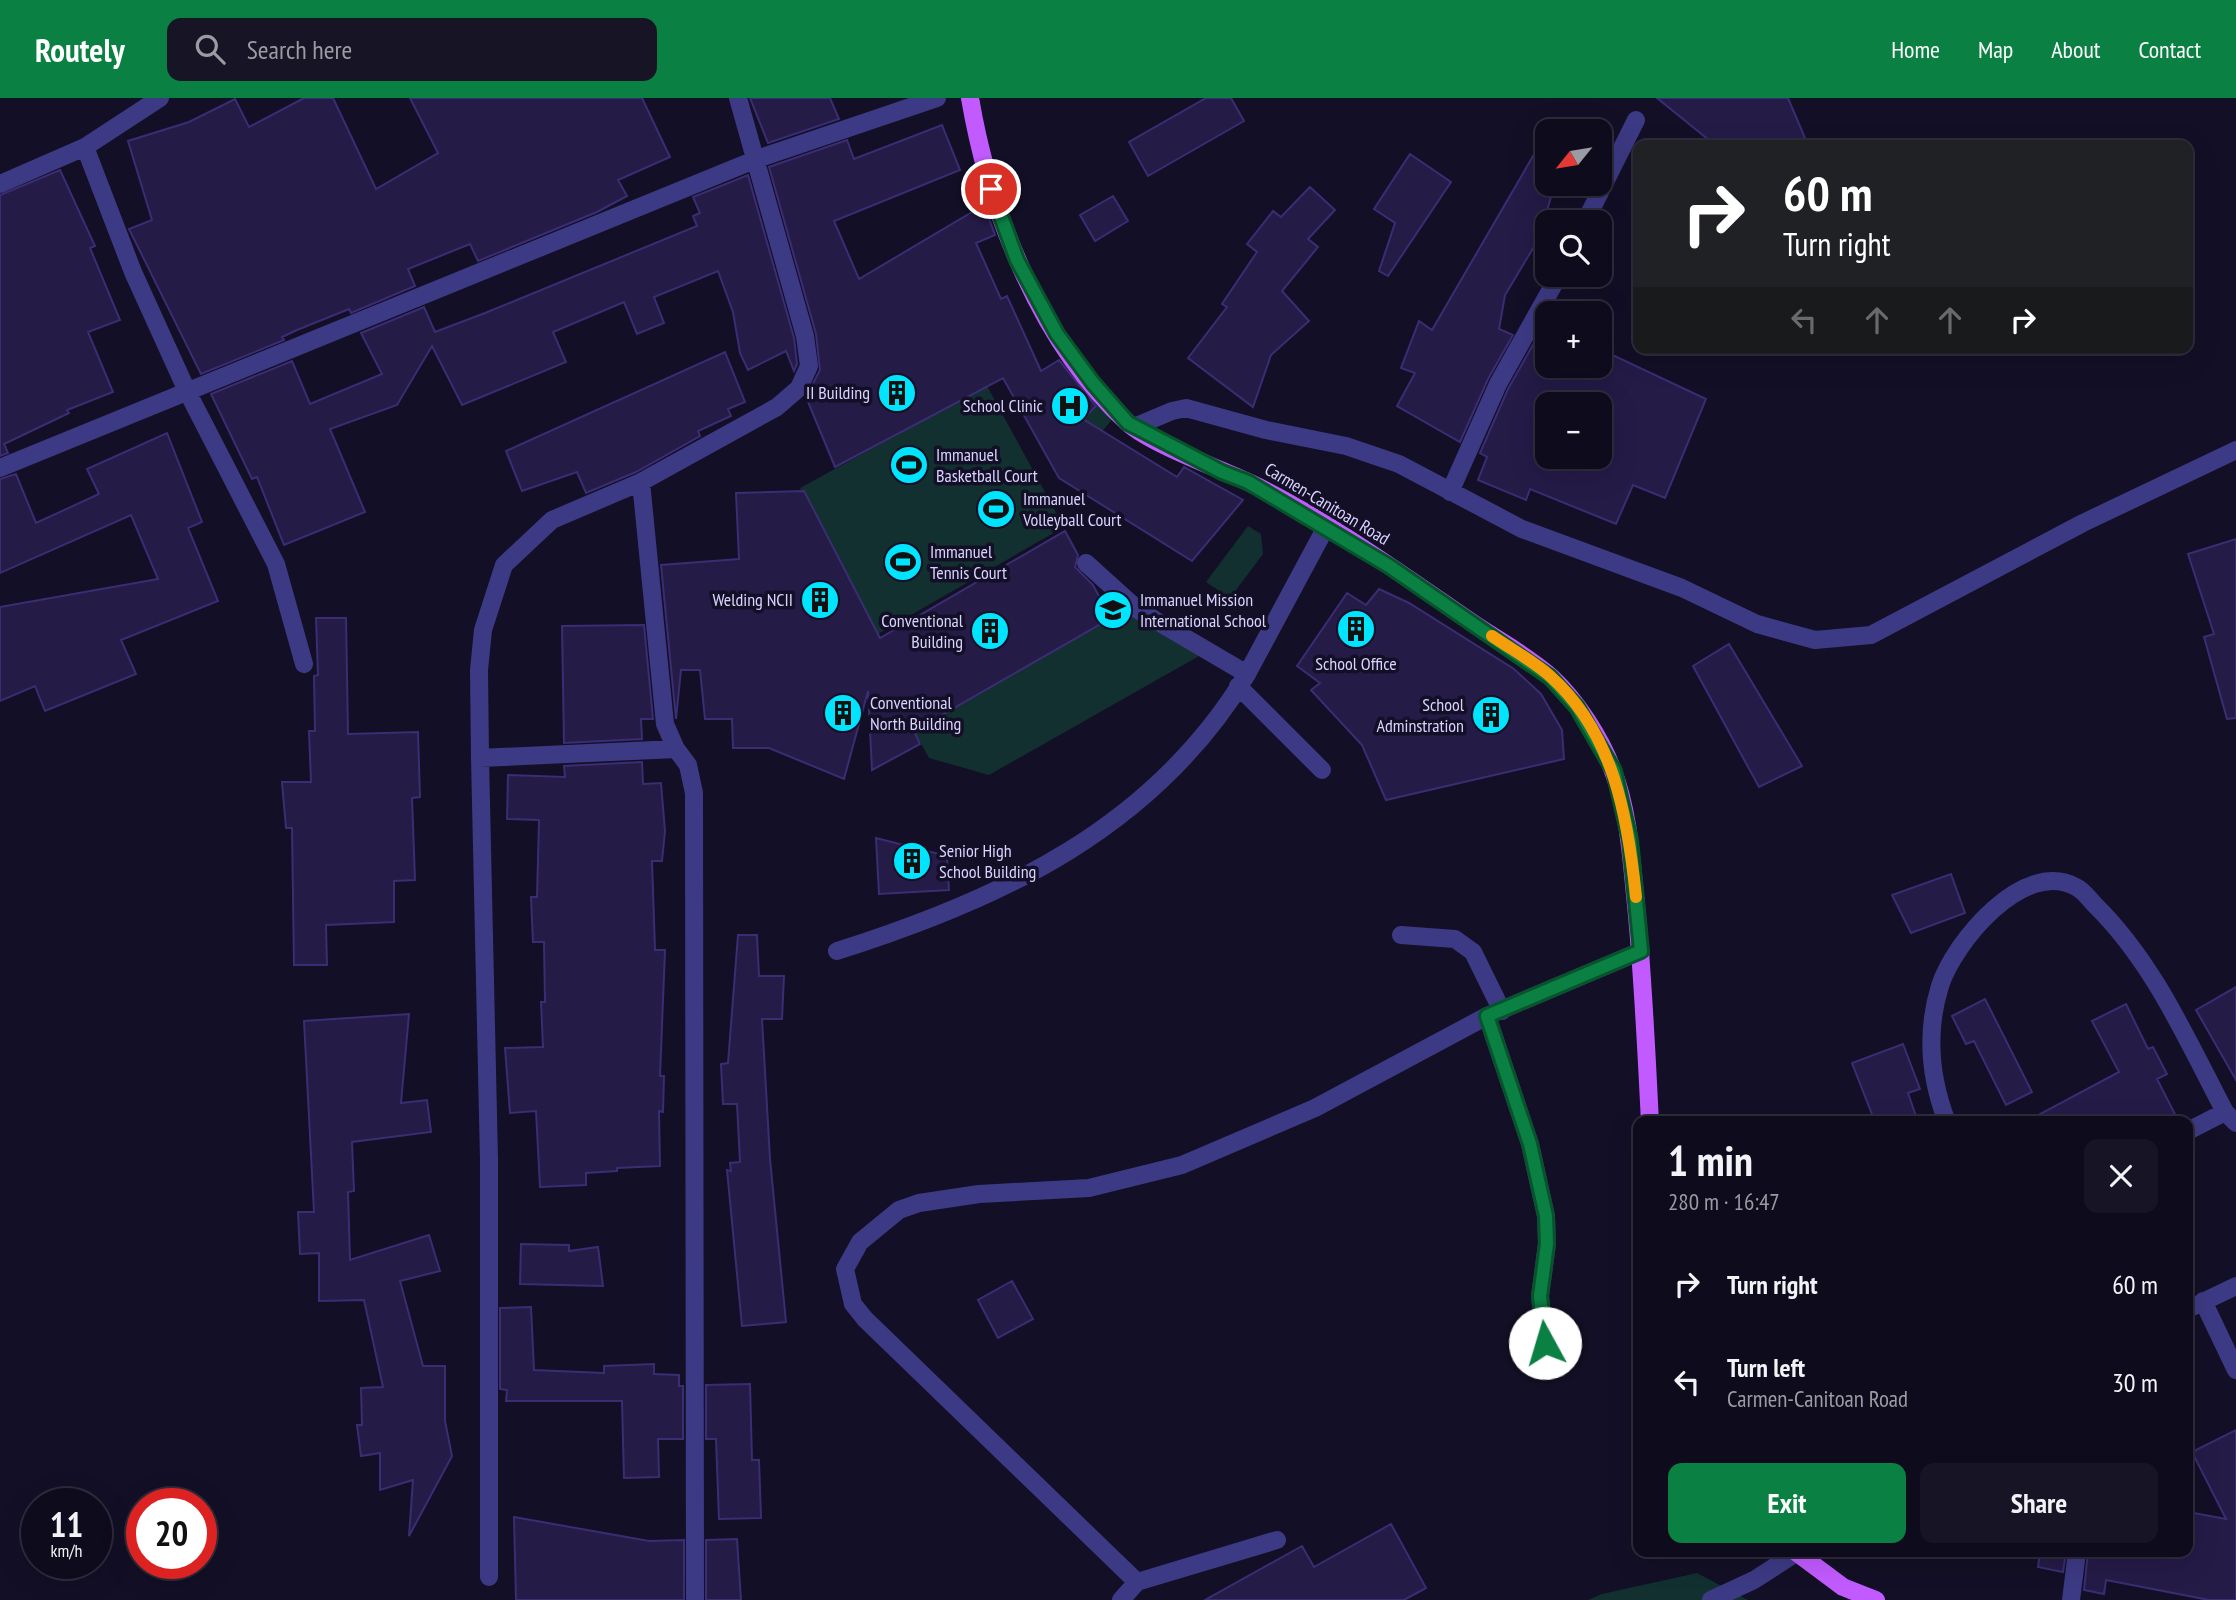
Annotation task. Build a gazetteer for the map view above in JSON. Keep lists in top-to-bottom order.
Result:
{
  "streets": {
    "main road": ["Carmen-Canitoan Road"]
  },
  "places": {
    "building": [
      "II Building",
      "Welding NCII",
      "School Office",
      "Conventional Building",
      "Conventional North Building",
      "School Adminstration",
      "Senior High School Building"
    ],
    "hospital": ["School Clinic"],
    "sports": ["Immanuel Basketball Court", "Immanuel Volleyball Court", "Immanuel Tennis Court"],
    "school or university": ["Immanuel Mission International School"]
  },
  "north": "bottom left",
  "page": {
    "header": "Routely",
    "search": "Search here",
    "nav": [
      "Home",
      "Map",
      "About",
      "Contact"
    ],
    "map_buttons": ["+", "−"],
    "turn": ["60 m", "Turn right"],
    "heading": ["1 min", "280 m · 16:47"],
    "list": [
      {
        "name": "Turn right",
        "value": "60 m"
      },
      {
        "name": "Turn left",
        "note": "Carmen-Canitoan Road",
        "value": "30 m"
      }
    ],
    "buttons": ["Exit", "Share"],
    "speed": "11 km/h",
    "limit": "20"
  }
}
